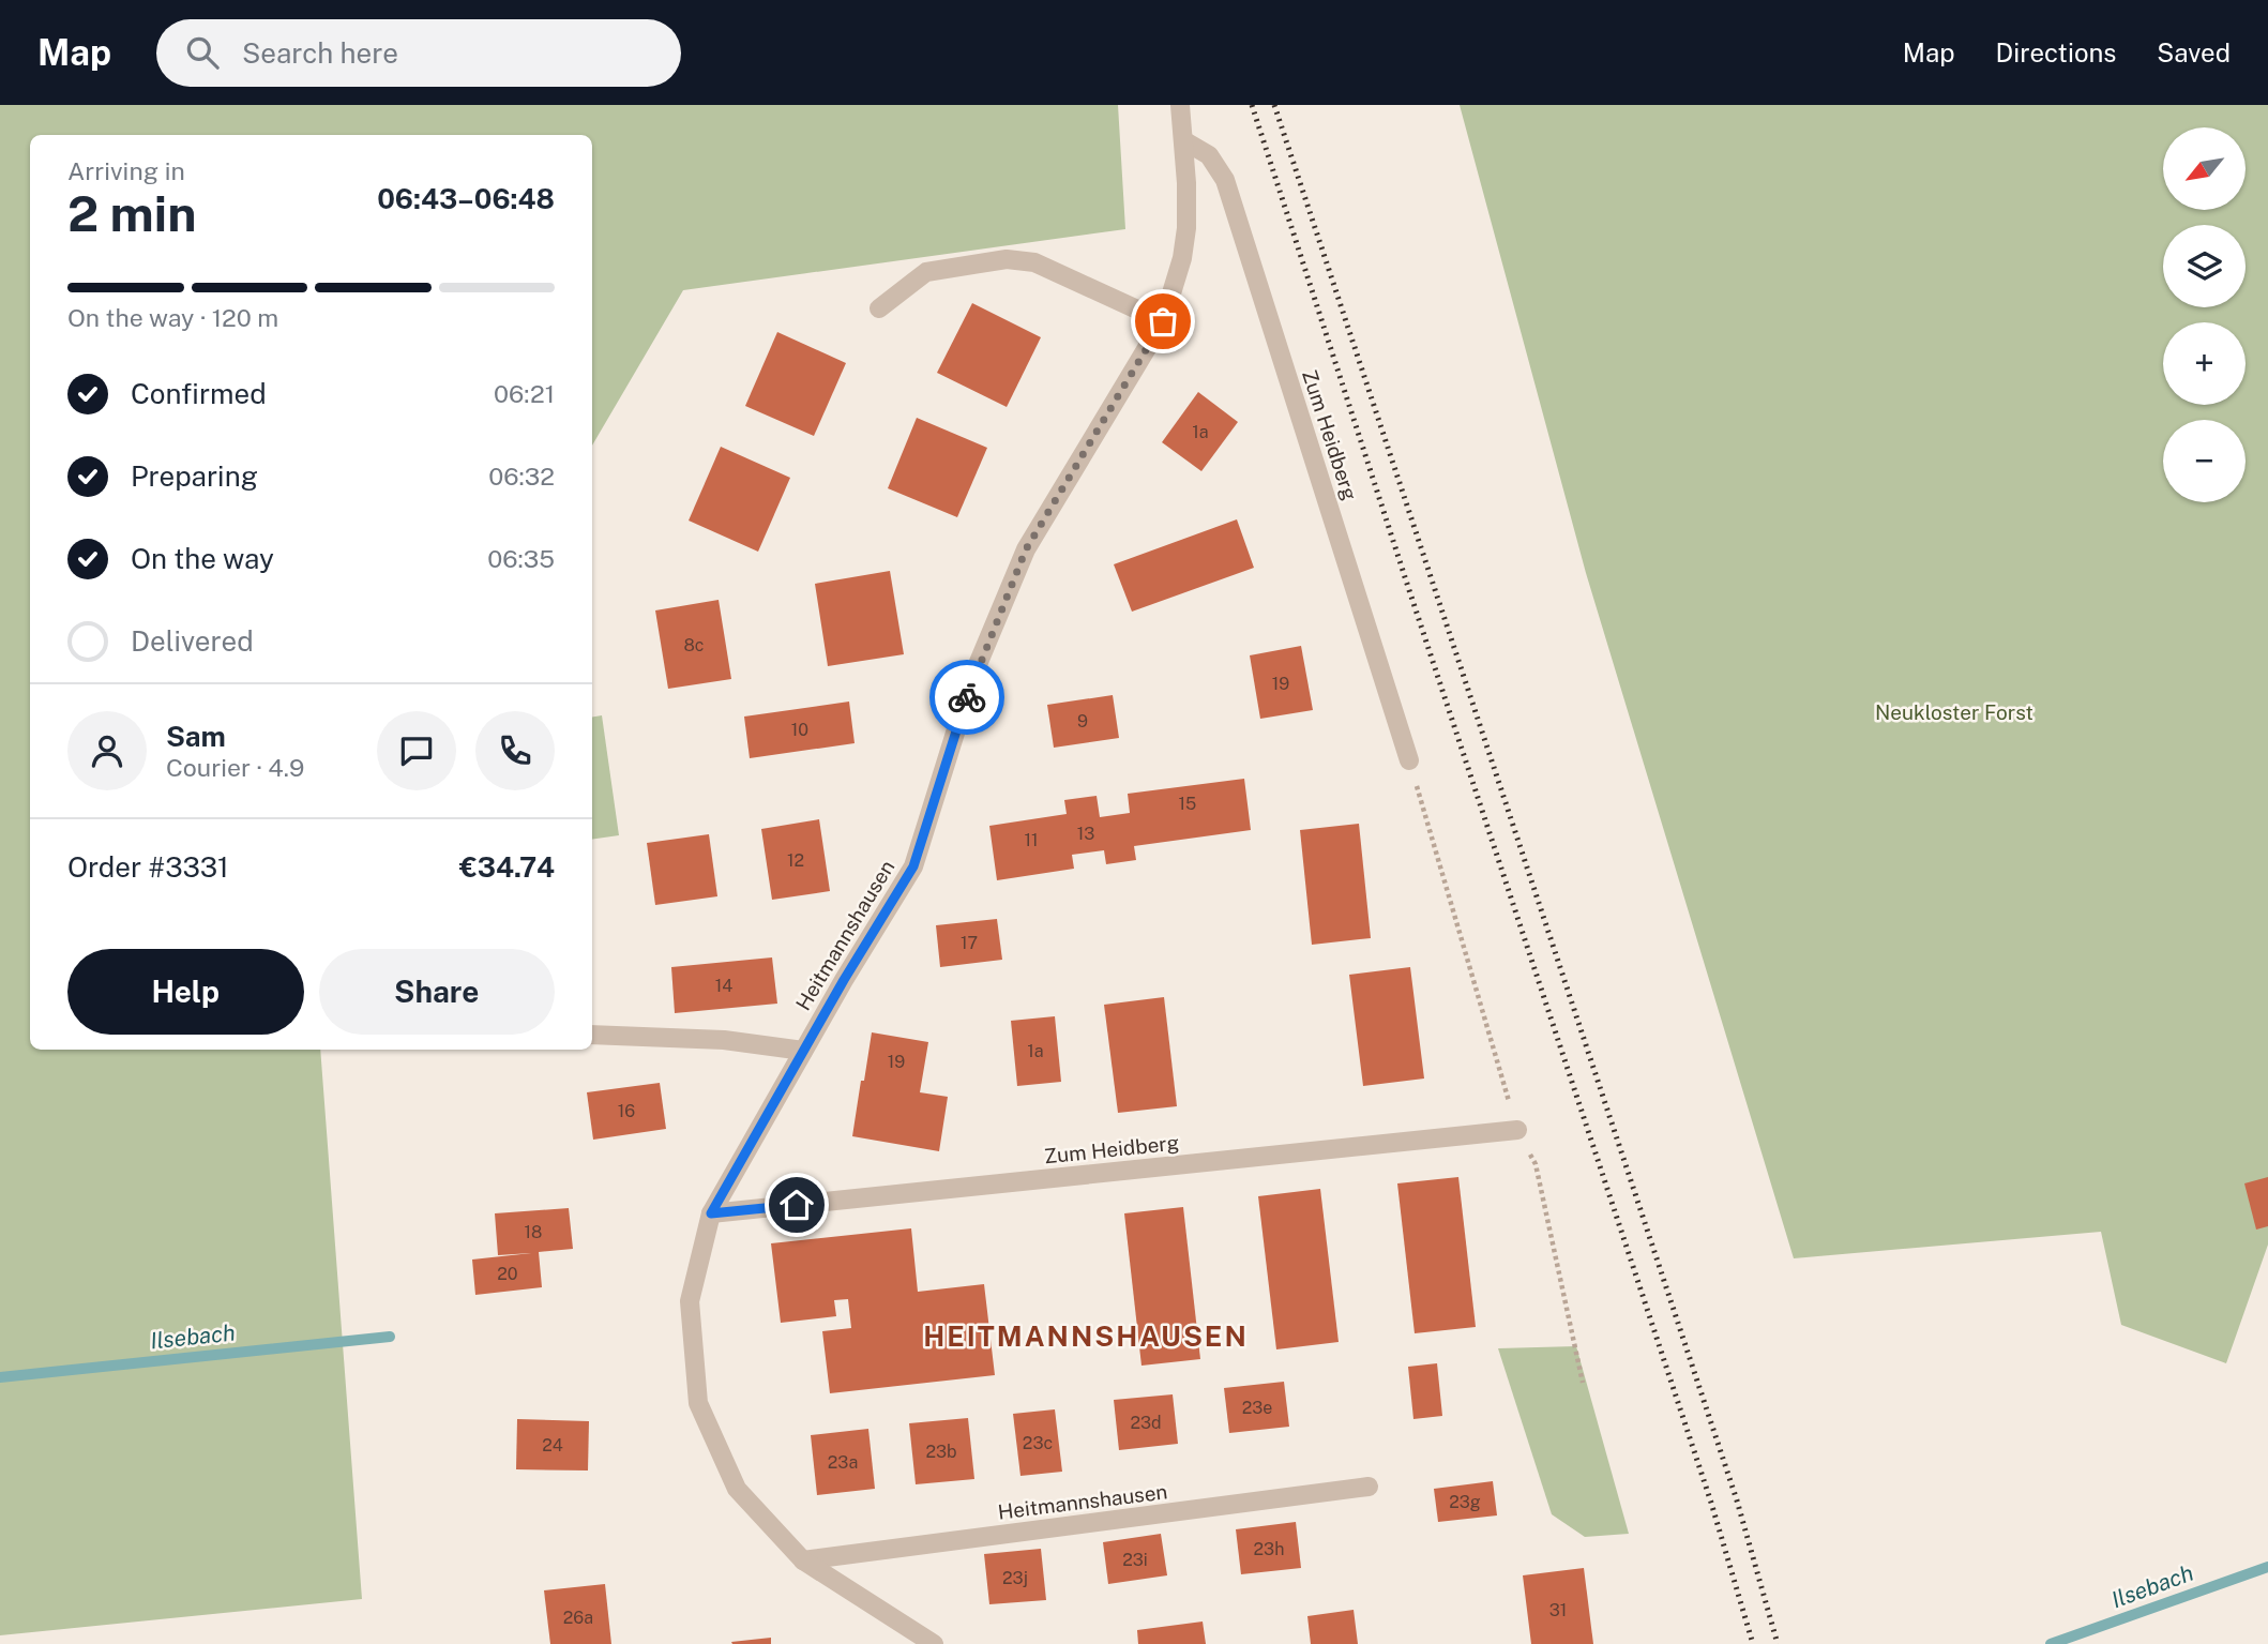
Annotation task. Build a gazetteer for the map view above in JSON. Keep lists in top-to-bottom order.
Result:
{
  "streets": {
    "street": ["Zum Heidberg", "Heitmannshausen"]
  },
  "crossings": [
    ["Zum Heidberg", "Heitmannshausen"]
  ],
  "districts": ["HEITMANNSHAUSEN"],
  "water": ["Ilsebach"],
  "parks": ["Neukloster Forst"],
  "house_numbers": [
    "1a",
    "8c",
    "19",
    "9",
    "10",
    "15",
    "13",
    "11",
    "12",
    "17",
    "14",
    "1a",
    "19",
    "16",
    "18",
    "20",
    "23e",
    "23d",
    "23c",
    "24",
    "23b",
    "23a",
    "23g",
    "23h",
    "23i",
    "23j",
    "31",
    "26a"
  ],
  "north": "bottom left",
  "page": {
    "header": "Map",
    "search": "Search here",
    "nav": ["Map", "Directions", "Saved"],
    "map_buttons": ["+", "−"],
    "heading": ["2 min", "Arriving in", "06:43–06:48"],
    "panel": [
      "Sam",
      "Courier · 4.9",
      "Order #3331",
      "€34.74"
    ],
    "bar": "On the way · 120 m",
    "list": [
      ["Confirmed", "06:21"],
      ["Preparing", "06:32"],
      ["On the way", "06:35"],
      "Delivered"
    ],
    "buttons": ["Help", "Share"]
  }
}
